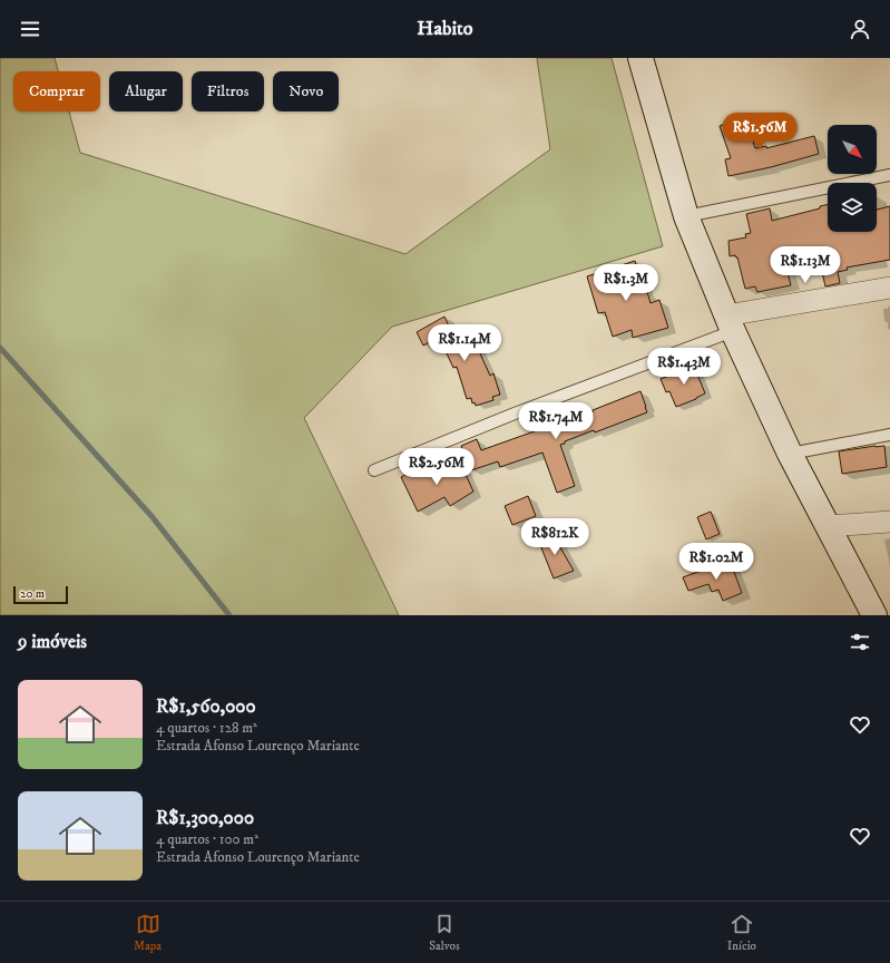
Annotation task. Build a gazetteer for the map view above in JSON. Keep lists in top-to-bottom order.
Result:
{
  "scale_bar": "20 m",
  "north": "bottom right",
  "page": {
    "header": "Habito",
    "chip": [
      "Comprar",
      "Alugar",
      "Filtros",
      "Novo"
    ],
    "price": [
      "R$1.56M",
      "R$1.13M",
      "R$1.3M",
      "R$1.14M",
      "R$1.43M",
      "R$1.74M",
      "R$2.56M",
      "R$812K",
      "R$1.02M"
    ],
    "scale": "20 m",
    "heading": "9 imóveis",
    "list": [
      {
        "name": "R$1,560,000",
        "note": "4 quartos · 128 m² · Estrada Afonso Lourenço Mariante"
      },
      {
        "name": "R$1,300,000",
        "note": "4 quartos · 100 m² · Estrada Afonso Lourenço Mariante"
      }
    ],
    "tabs": ["Mapa", "Salvos", "Início"]
  }
}
